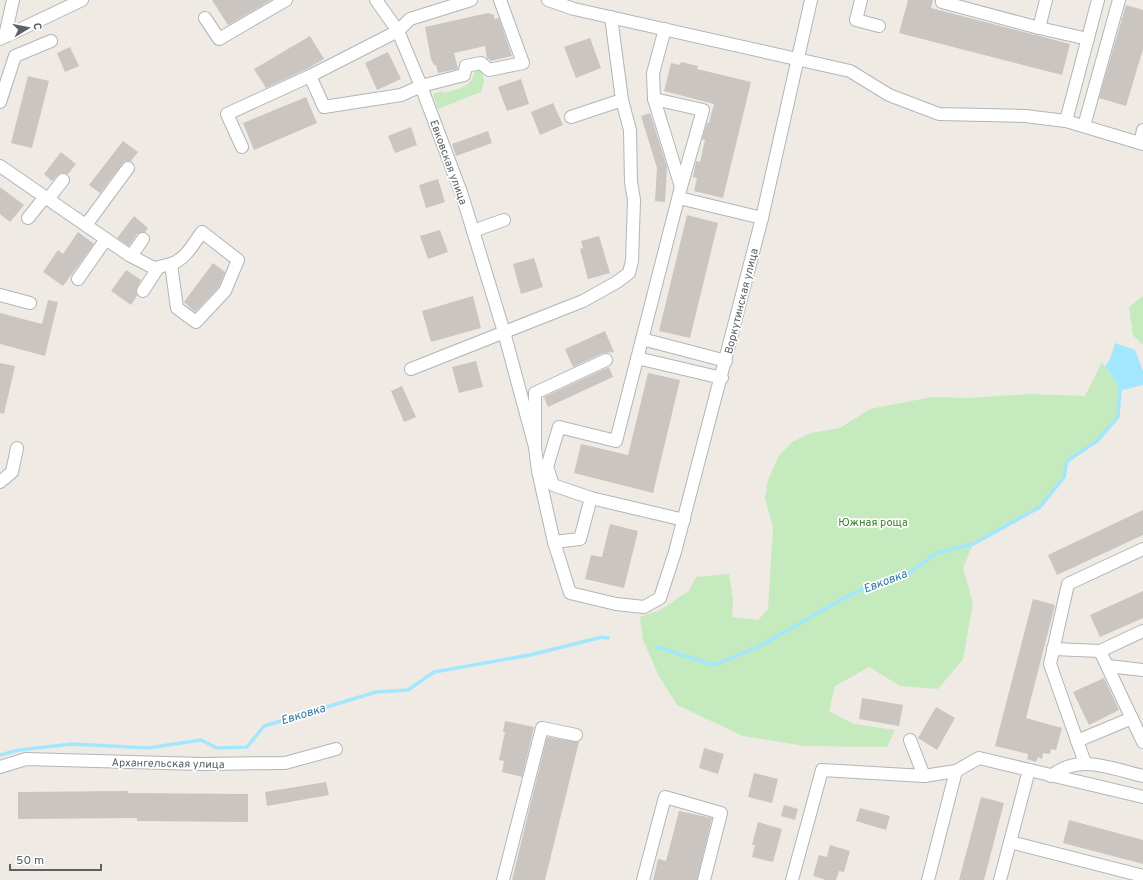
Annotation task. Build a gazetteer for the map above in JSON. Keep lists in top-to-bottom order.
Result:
{
  "streets": {
    "street": ["Евковская улица", "Воркутинская улица", "Архангельская улица"]
  },
  "water": ["Евковка"],
  "parks": ["Южная роща"],
  "scale_bar": "50 m",
  "north": "right"
}
